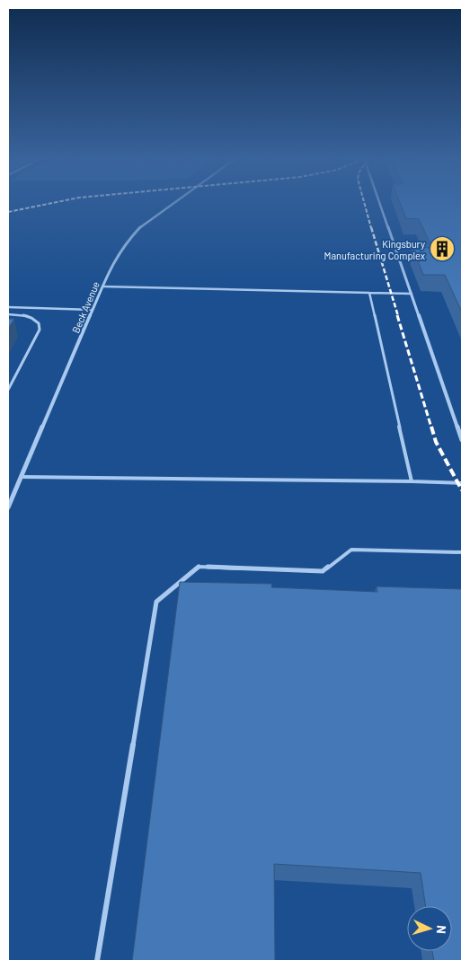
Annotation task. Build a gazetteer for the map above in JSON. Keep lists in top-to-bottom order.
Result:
{
  "streets": {
    "street": ["Beck Avenue"]
  },
  "places": {
    "building": ["Kingsbury Manufacturing Complex"]
  },
  "north": "right"
}
